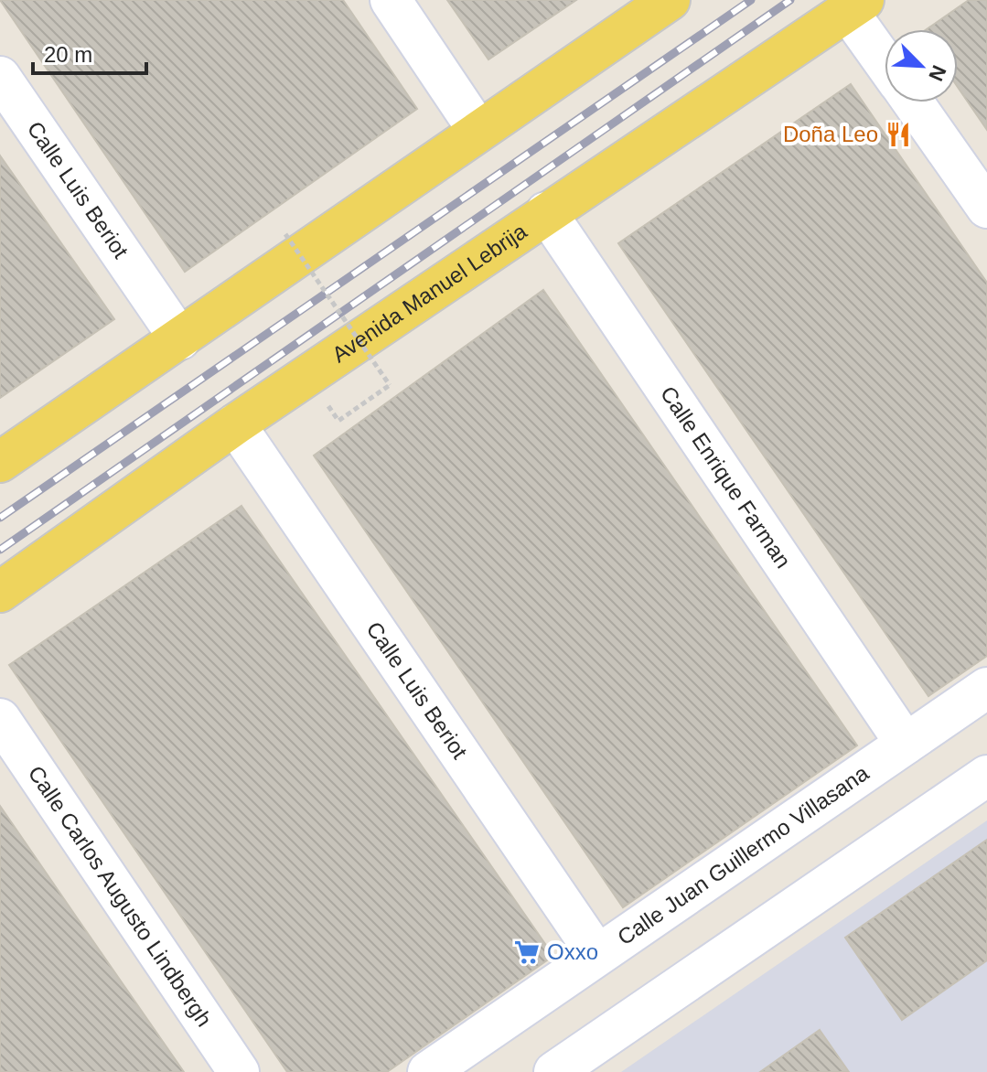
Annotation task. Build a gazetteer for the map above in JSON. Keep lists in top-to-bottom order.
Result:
{
  "streets": {
    "main road": ["Avenida Manuel Lebrija"],
    "street": [
      "Calle Luis Beriot",
      "Calle Enrique Farman",
      "Calle Juan Guillermo Villasana",
      "Calle Carlos Augusto Lindbergh"
    ]
  },
  "crossings": [
    ["Calle Luis Beriot", "Avenida Manuel Lebrija"],
    ["Calle Luis Beriot", "Calle Juan Guillermo Villasana"],
    ["Avenida Manuel Lebrija", "Calle Enrique Farman"],
    ["Calle Enrique Farman", "Calle Juan Guillermo Villasana"]
  ],
  "places": {
    "restaurant": ["Doña Leo"],
    "supermarket": ["Oxxo"]
  },
  "scale_bar": "20 m",
  "north": "bottom right"
}
